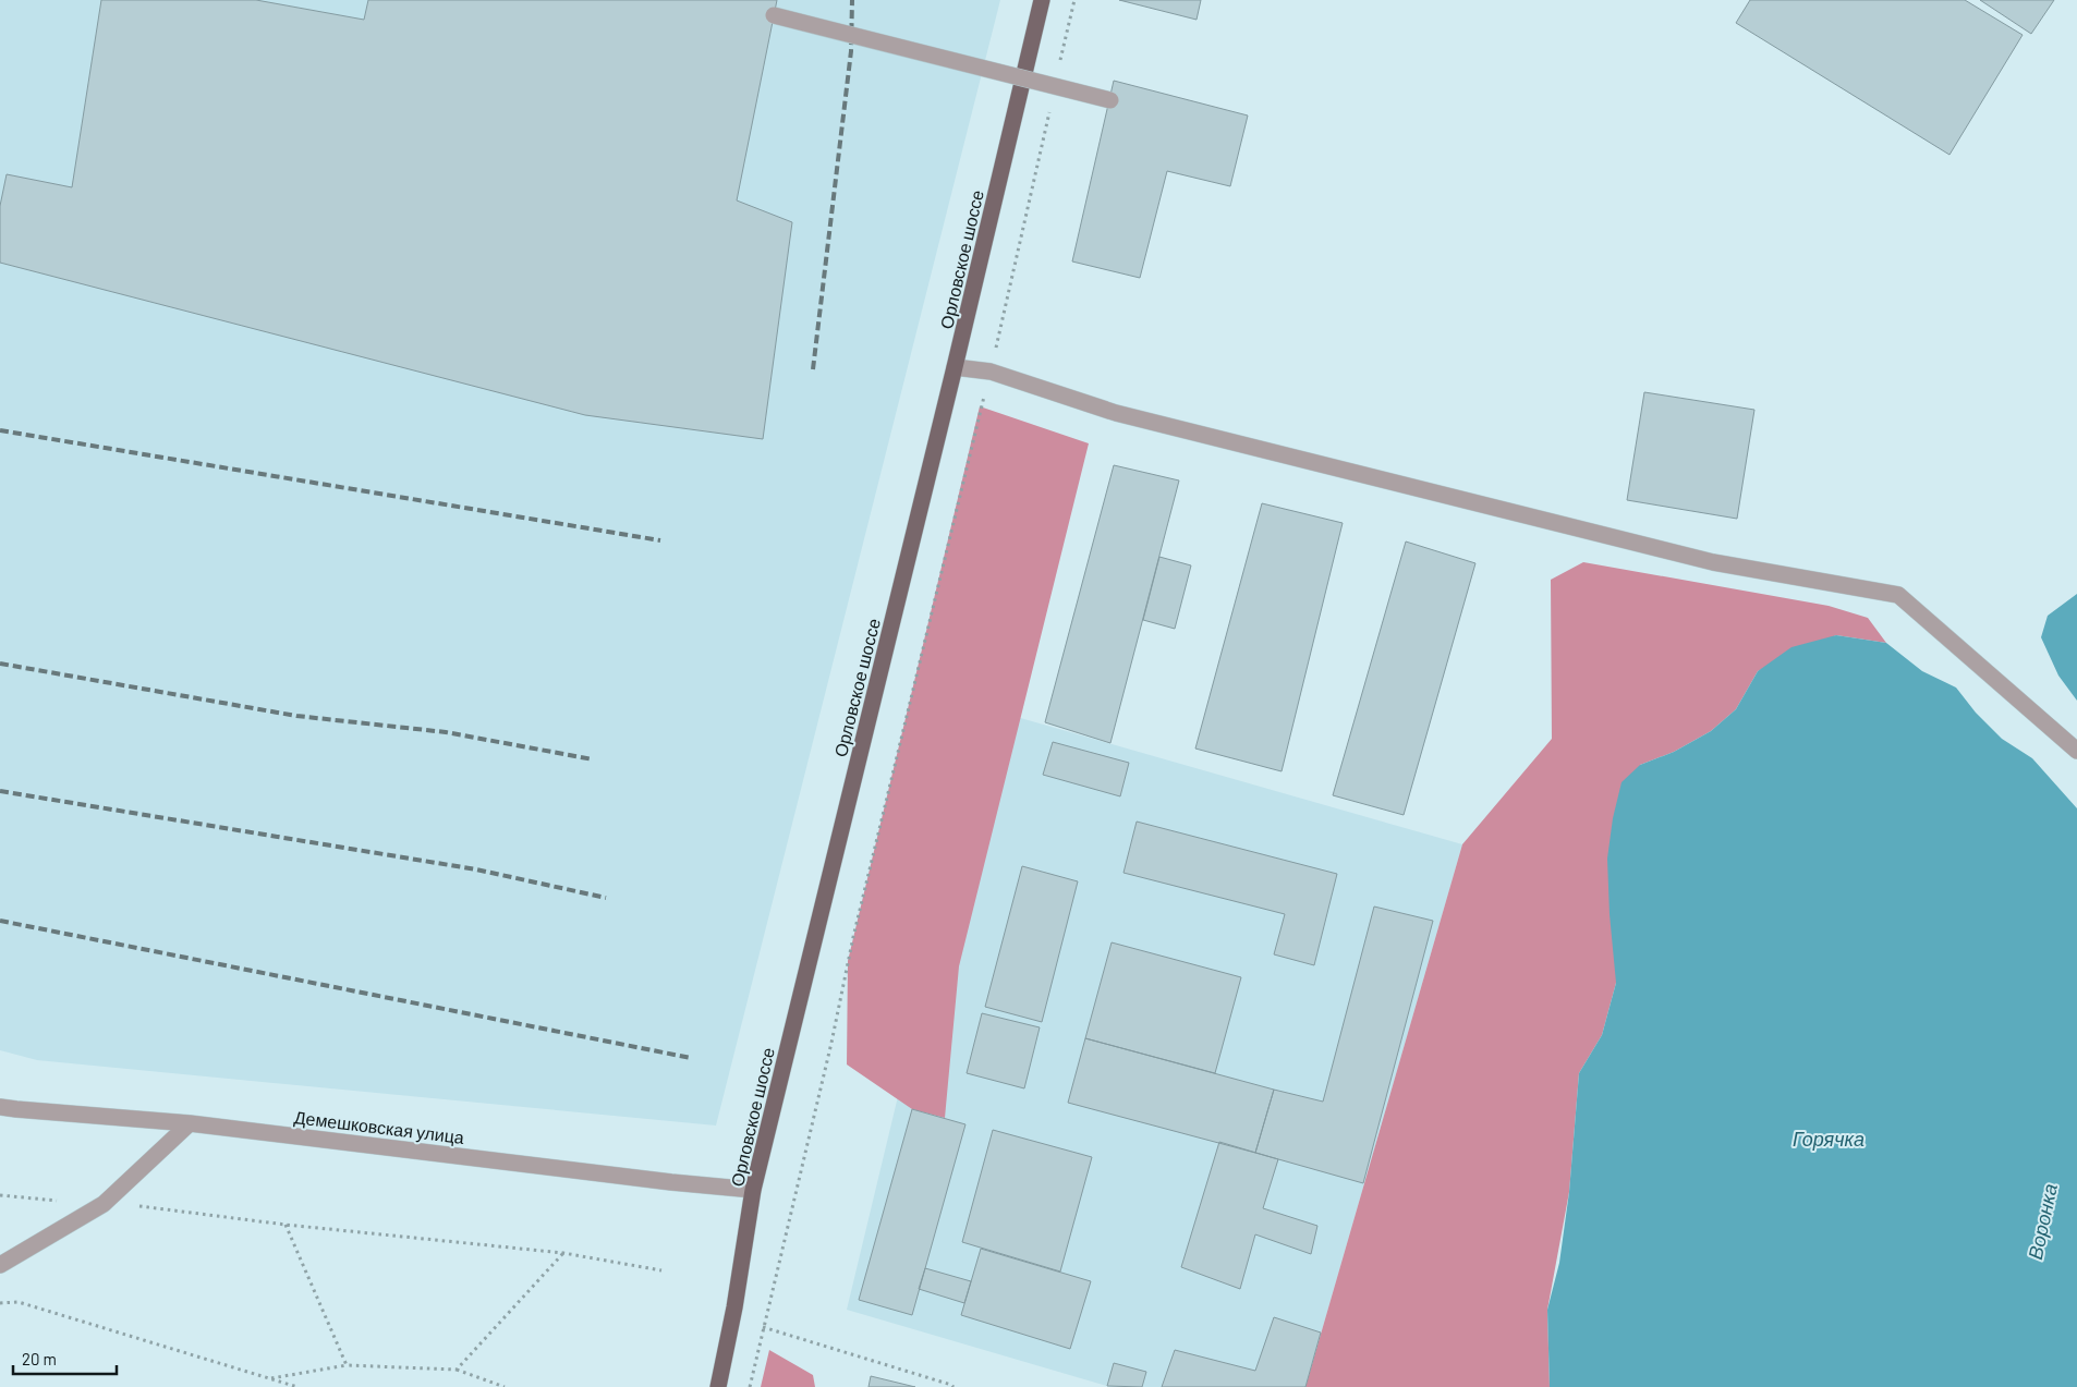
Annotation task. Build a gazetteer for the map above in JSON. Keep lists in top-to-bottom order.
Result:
{
  "streets": {
    "main road": ["Орловское шоссе"],
    "street": ["Демешковская улица"]
  },
  "crossings": [
    ["Орловское шоссе", "Демешковская улица"]
  ],
  "water": ["Горячка", "Воронка"],
  "scale_bar": "20 m"
}
